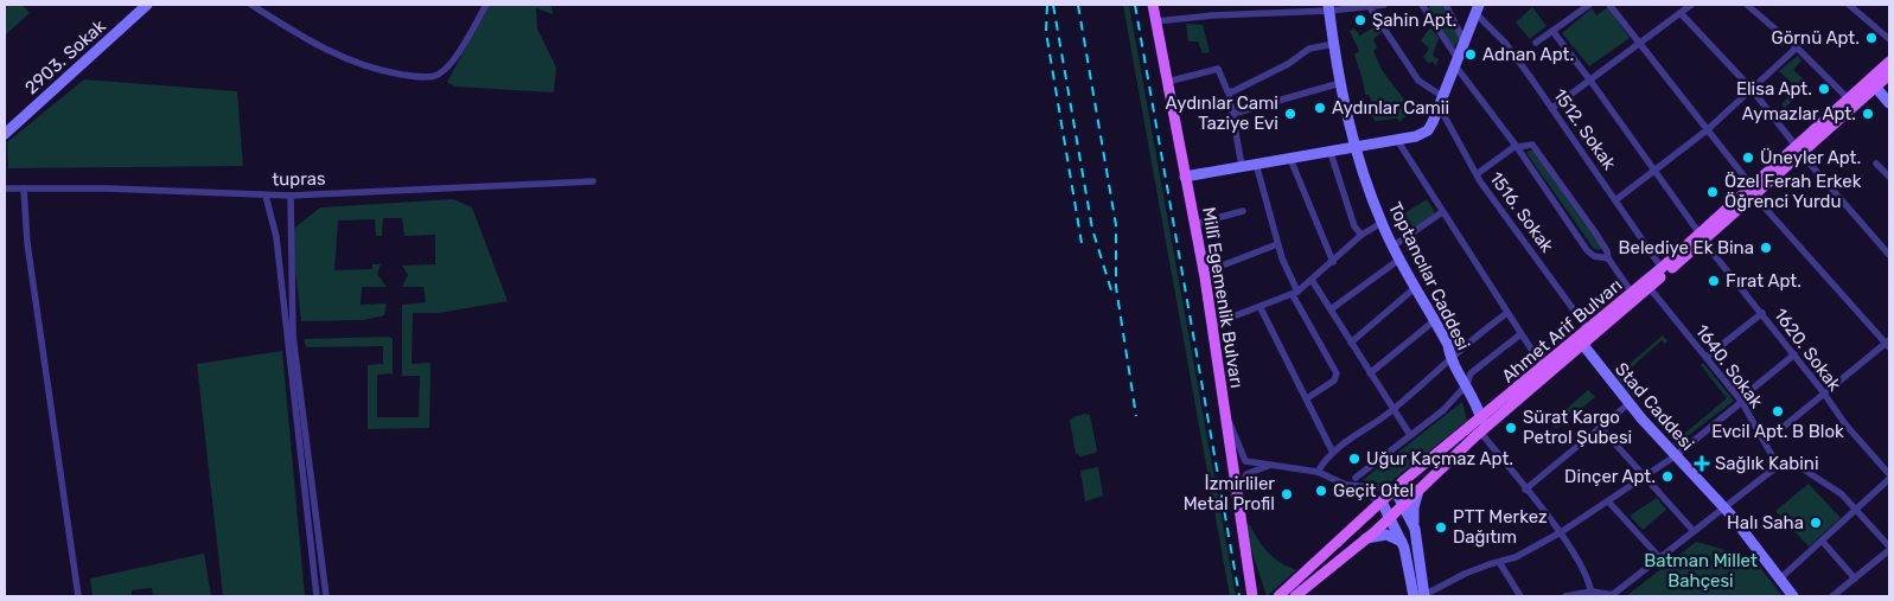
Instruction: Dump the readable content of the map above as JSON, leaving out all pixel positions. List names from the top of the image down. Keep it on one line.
{"streets":{"main road":["Millî Egemenlik Bulvarı","Ahmet Arif Bulvarı"],"street":["2903. Sokak","1512. Sokak","tupras","1516. Sokak","Toptancılar Caddesi","1620. Sokak","1640. Sokak","Stad Caddesi"]},"crossings":[["1512. Sokak","Ahmet Arif Bulvarı"],["1516. Sokak","Ahmet Arif Bulvarı"],["Toptancılar Caddesi","Ahmet Arif Bulvarı"],["Ahmet Arif Bulvarı","1620. Sokak"],["Ahmet Arif Bulvarı","1640. Sokak"],["Ahmet Arif Bulvarı","Stad Caddesi"]],"parks":["Batman Millet Bahçesi"],"places":{"other":["Şahin Apt.","Görnü Apt.","Adnan Apt.","Elisa Apt.","Aydınlar Camii","Aydınlar Cami Taziye Evi","Aymazlar Apt.","Üneyler Apt.","Özel Ferah Erkek Öğrenci Yurdu","Belediye Ek Bina","Fırat Apt.","Evcil Apt. B Blok","Sürat Kargo Petrol Şubesi","Uğur Kaçmaz Apt.","Dinçer Apt.","Geçit Otel","İzmirliler Metal Profil","Halı Saha","PTT Merkez Dağıtım"],"health":["Sağlık Kabini"]}}
